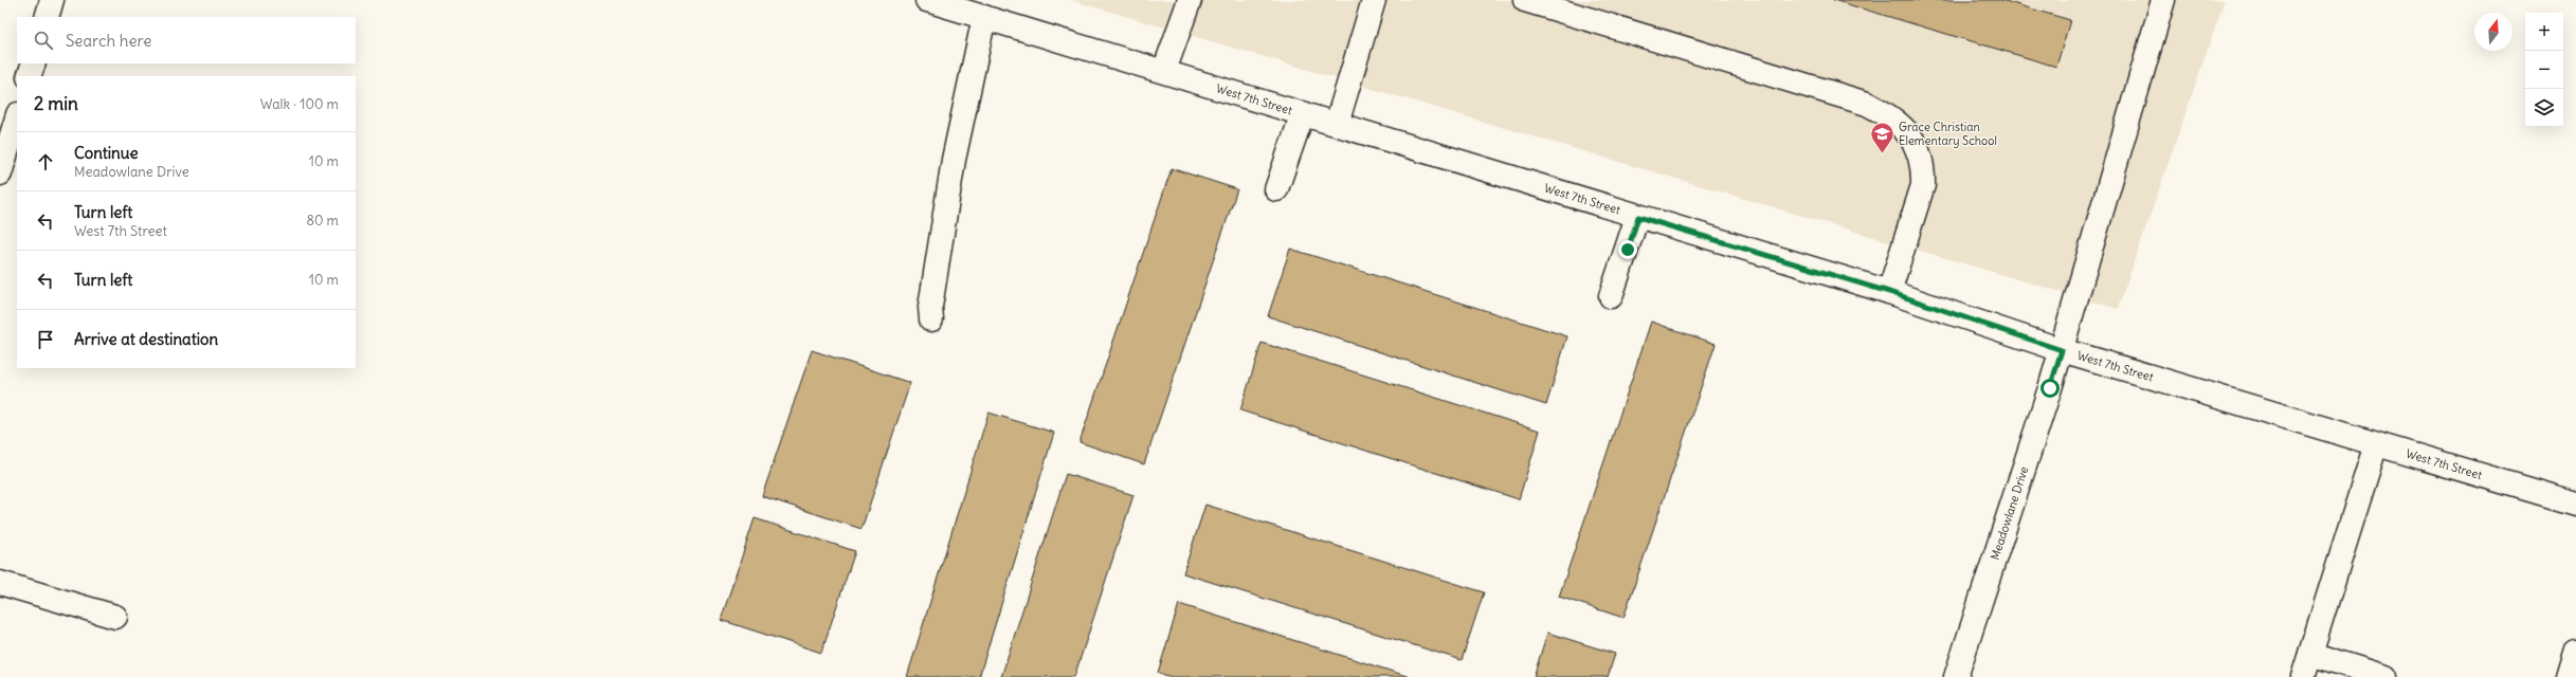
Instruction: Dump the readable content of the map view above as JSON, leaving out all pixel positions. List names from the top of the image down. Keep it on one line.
{"streets":{"main road":["West 7th Street","Meadowlane Drive"]},"crossings":[["West 7th Street","Meadowlane Drive"]],"places":{"school or university":["Grace Christian Elementary School"]},"north":"top","page":{"map_buttons":["+","−"],"search":"Search here","heading":["2 min","Walk · 100 m"],"list":[["Continue","Meadowlane Drive","10 m"],["Turn left","West 7th Street","80 m"],["Turn left","10 m"],"Arrive at destination"]}}
